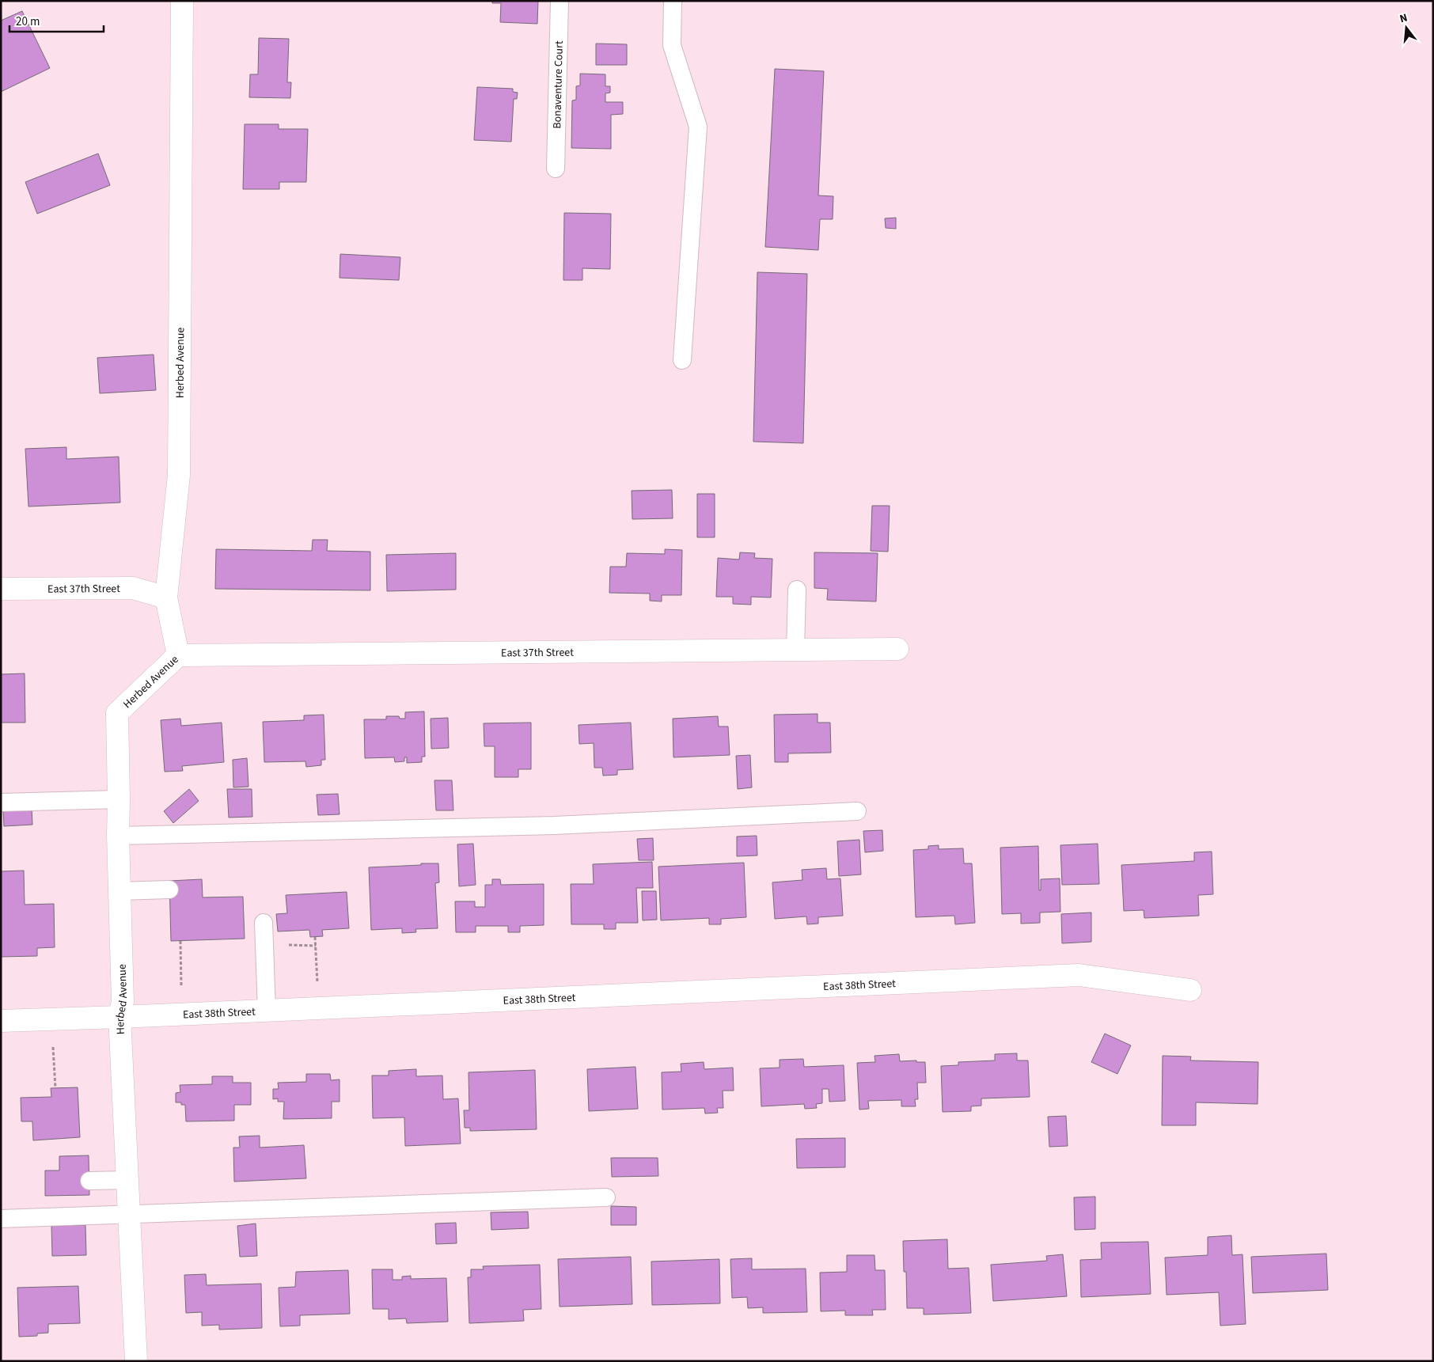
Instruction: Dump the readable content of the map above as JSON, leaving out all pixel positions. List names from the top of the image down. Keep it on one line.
{"streets":{"street":["Herbed Avenue","East 37th Street","East 38th Street"],"lane":["Bonaventure Court"]},"crossings":[["Herbed Avenue","East 37th Street"],["Herbed Avenue","East 38th Street"]],"scale_bar":"20 m","north":"top"}
